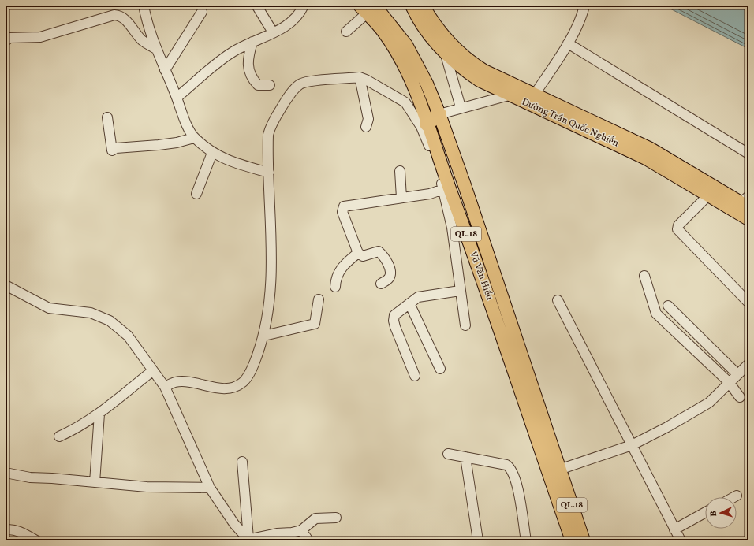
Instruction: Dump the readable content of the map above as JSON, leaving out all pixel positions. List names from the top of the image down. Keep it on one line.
{"streets":{"main road":["Đường Trần Quốc Nghiễn","QL.18","Vũ Văn Hiếu"]},"north":"left"}
